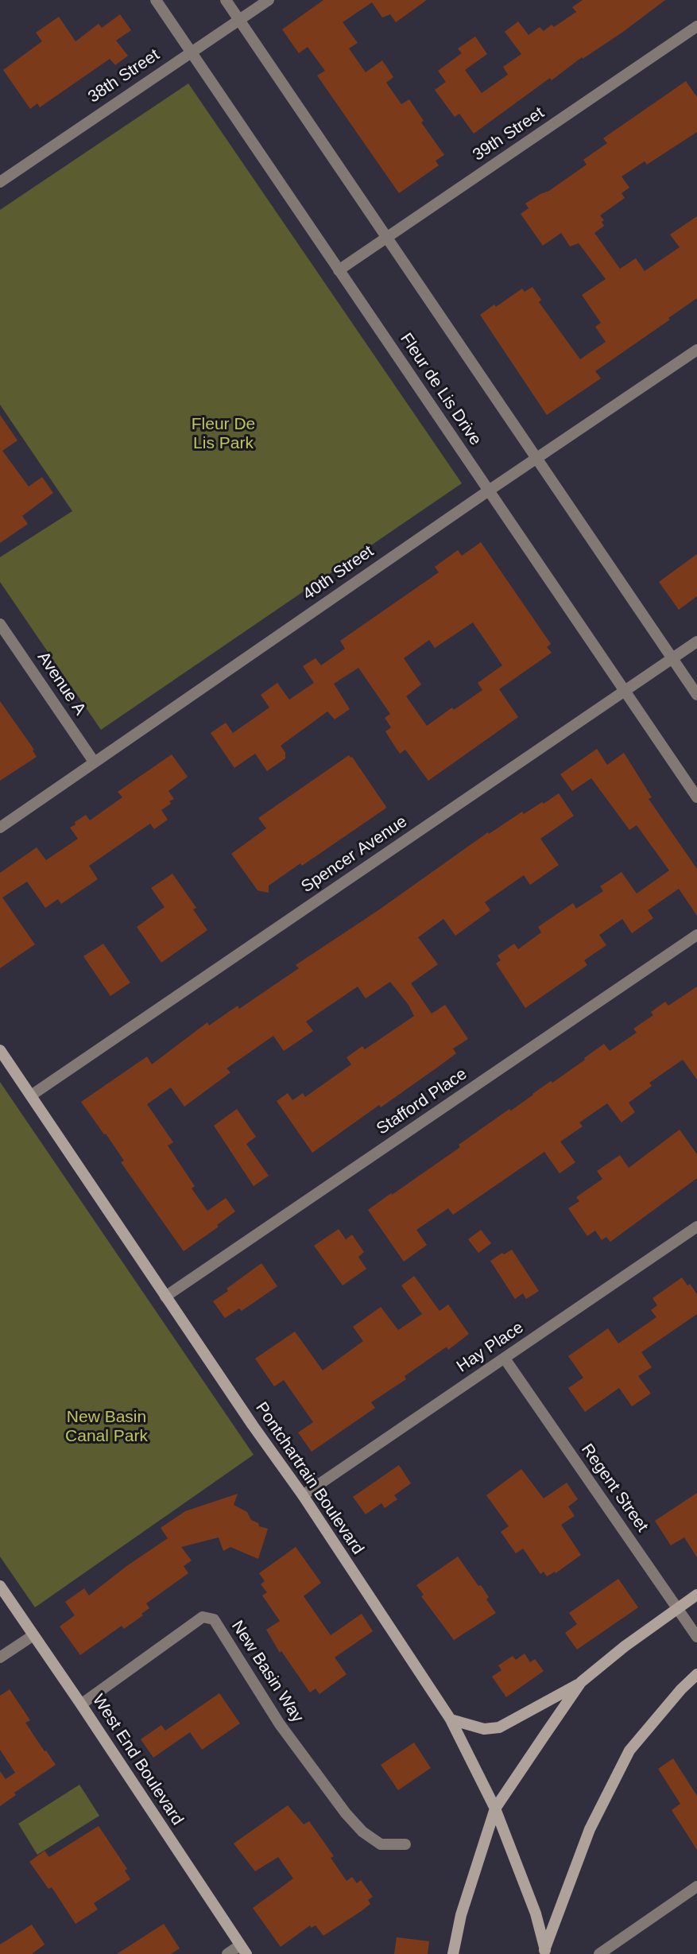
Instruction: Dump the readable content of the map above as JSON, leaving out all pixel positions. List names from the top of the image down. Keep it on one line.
{"streets":{"main road":["Pontchartrain Boulevard","West End Boulevard"],"street":["38th Street","39th Street","Fleur de Lis Drive","40th Street","Avenue A","Spencer Avenue","Stafford Place","Hay Place","Regent Street","New Basin Way"]},"crossings":[["38th Street","Fleur de Lis Drive"],["39th Street","Fleur de Lis Drive"],["Fleur de Lis Drive","40th Street"],["Fleur de Lis Drive","Spencer Avenue"],["40th Street","Avenue A"],["Spencer Avenue","Pontchartrain Boulevard"],["Stafford Place","Pontchartrain Boulevard"],["Hay Place","Pontchartrain Boulevard"],["Hay Place","Regent Street"],["New Basin Way","West End Boulevard"]],"parks":["Fleur De Lis Park","New Basin Canal Park"]}
